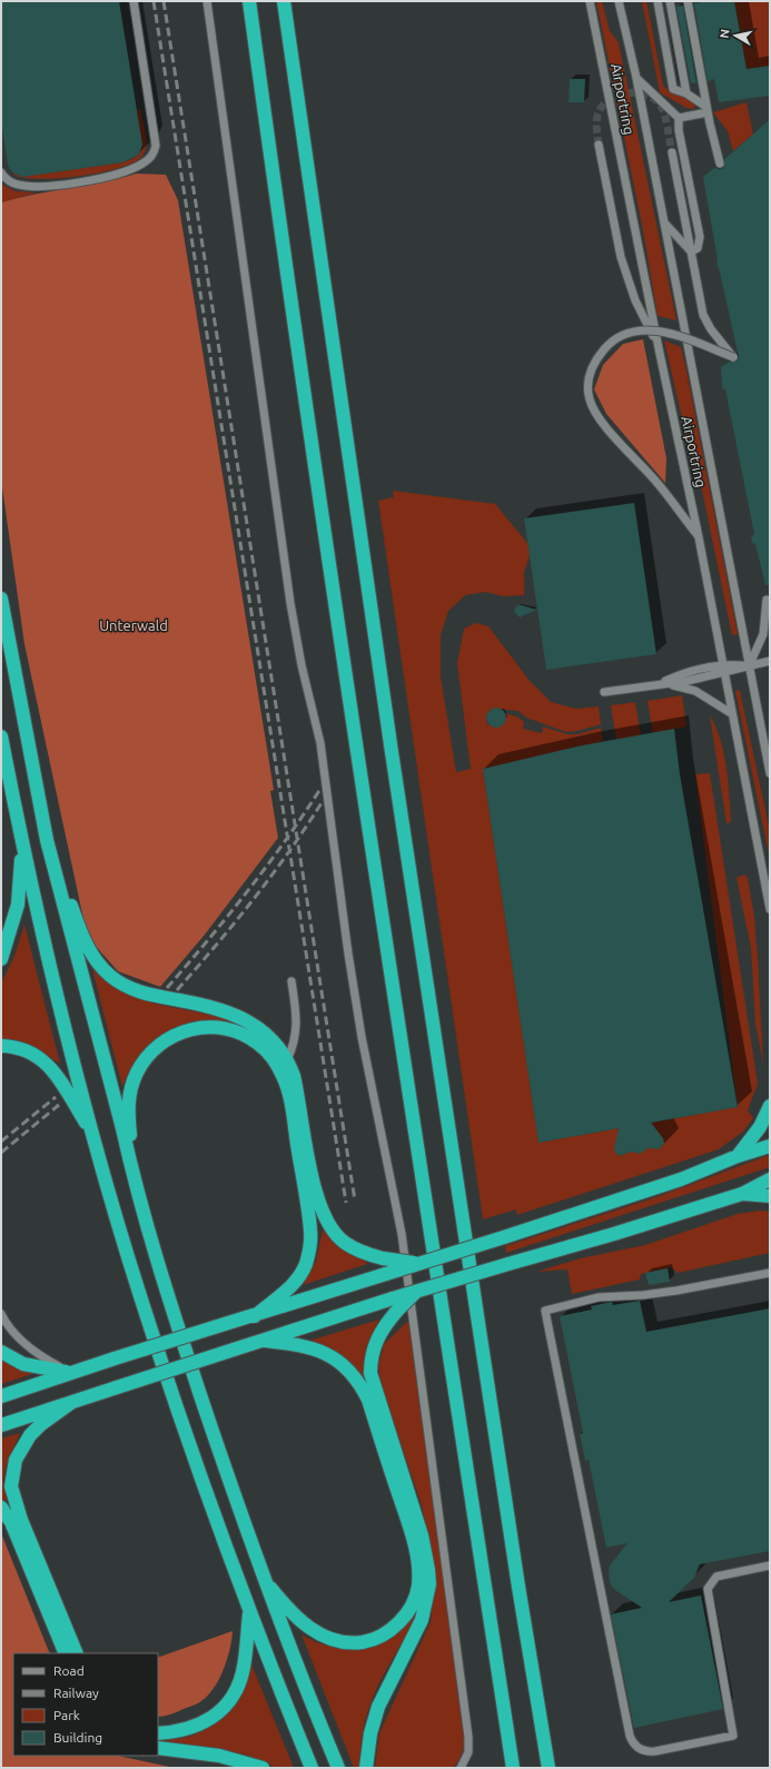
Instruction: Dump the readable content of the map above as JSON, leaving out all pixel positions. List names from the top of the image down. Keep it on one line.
{"streets":{"street":["Airportring"]},"parks":["Unterwald"],"legend":["Road","Railway","Park","Building"],"north":"left"}
